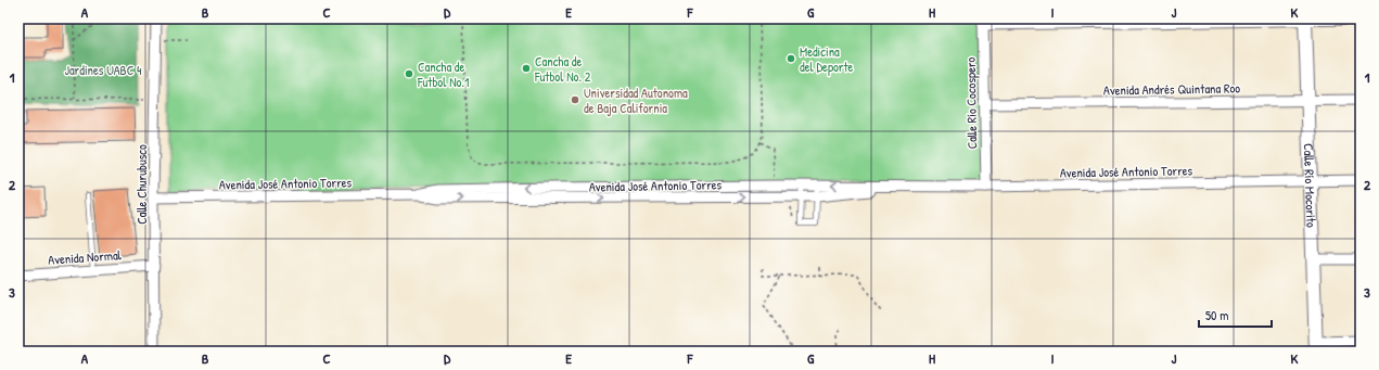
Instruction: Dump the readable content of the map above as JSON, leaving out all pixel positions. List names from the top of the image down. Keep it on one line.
{"streets":{"street":["Avenida Andrés Quintana Roo","Calle Río Cocospero","Avenida José Antonio Torres","Calle Churubusco","Calle Río Mocorito","Avenida Normal"]},"crossings":[["Avenida Andrés Quintana Roo","Calle Río Cocospero"],["Avenida Andrés Quintana Roo","Calle Río Mocorito"],["Calle Río Cocospero","Avenida José Antonio Torres"],["Avenida José Antonio Torres","Calle Churubusco"],["Avenida José Antonio Torres","Calle Río Mocorito"],["Calle Churubusco","Avenida Normal"]],"parks":["Jardines UABC 4"],"places":["Medicina del Deporte","Cancha de Futbol No. 2","Cancha de Futbol No.1","Universidad Autonoma de Baja California"],"scale_bar":"50 m","grid":{"columns":["A","B","C","D","E","F","G","H","I","J","K"],"rows":["1","2","3"]}}
